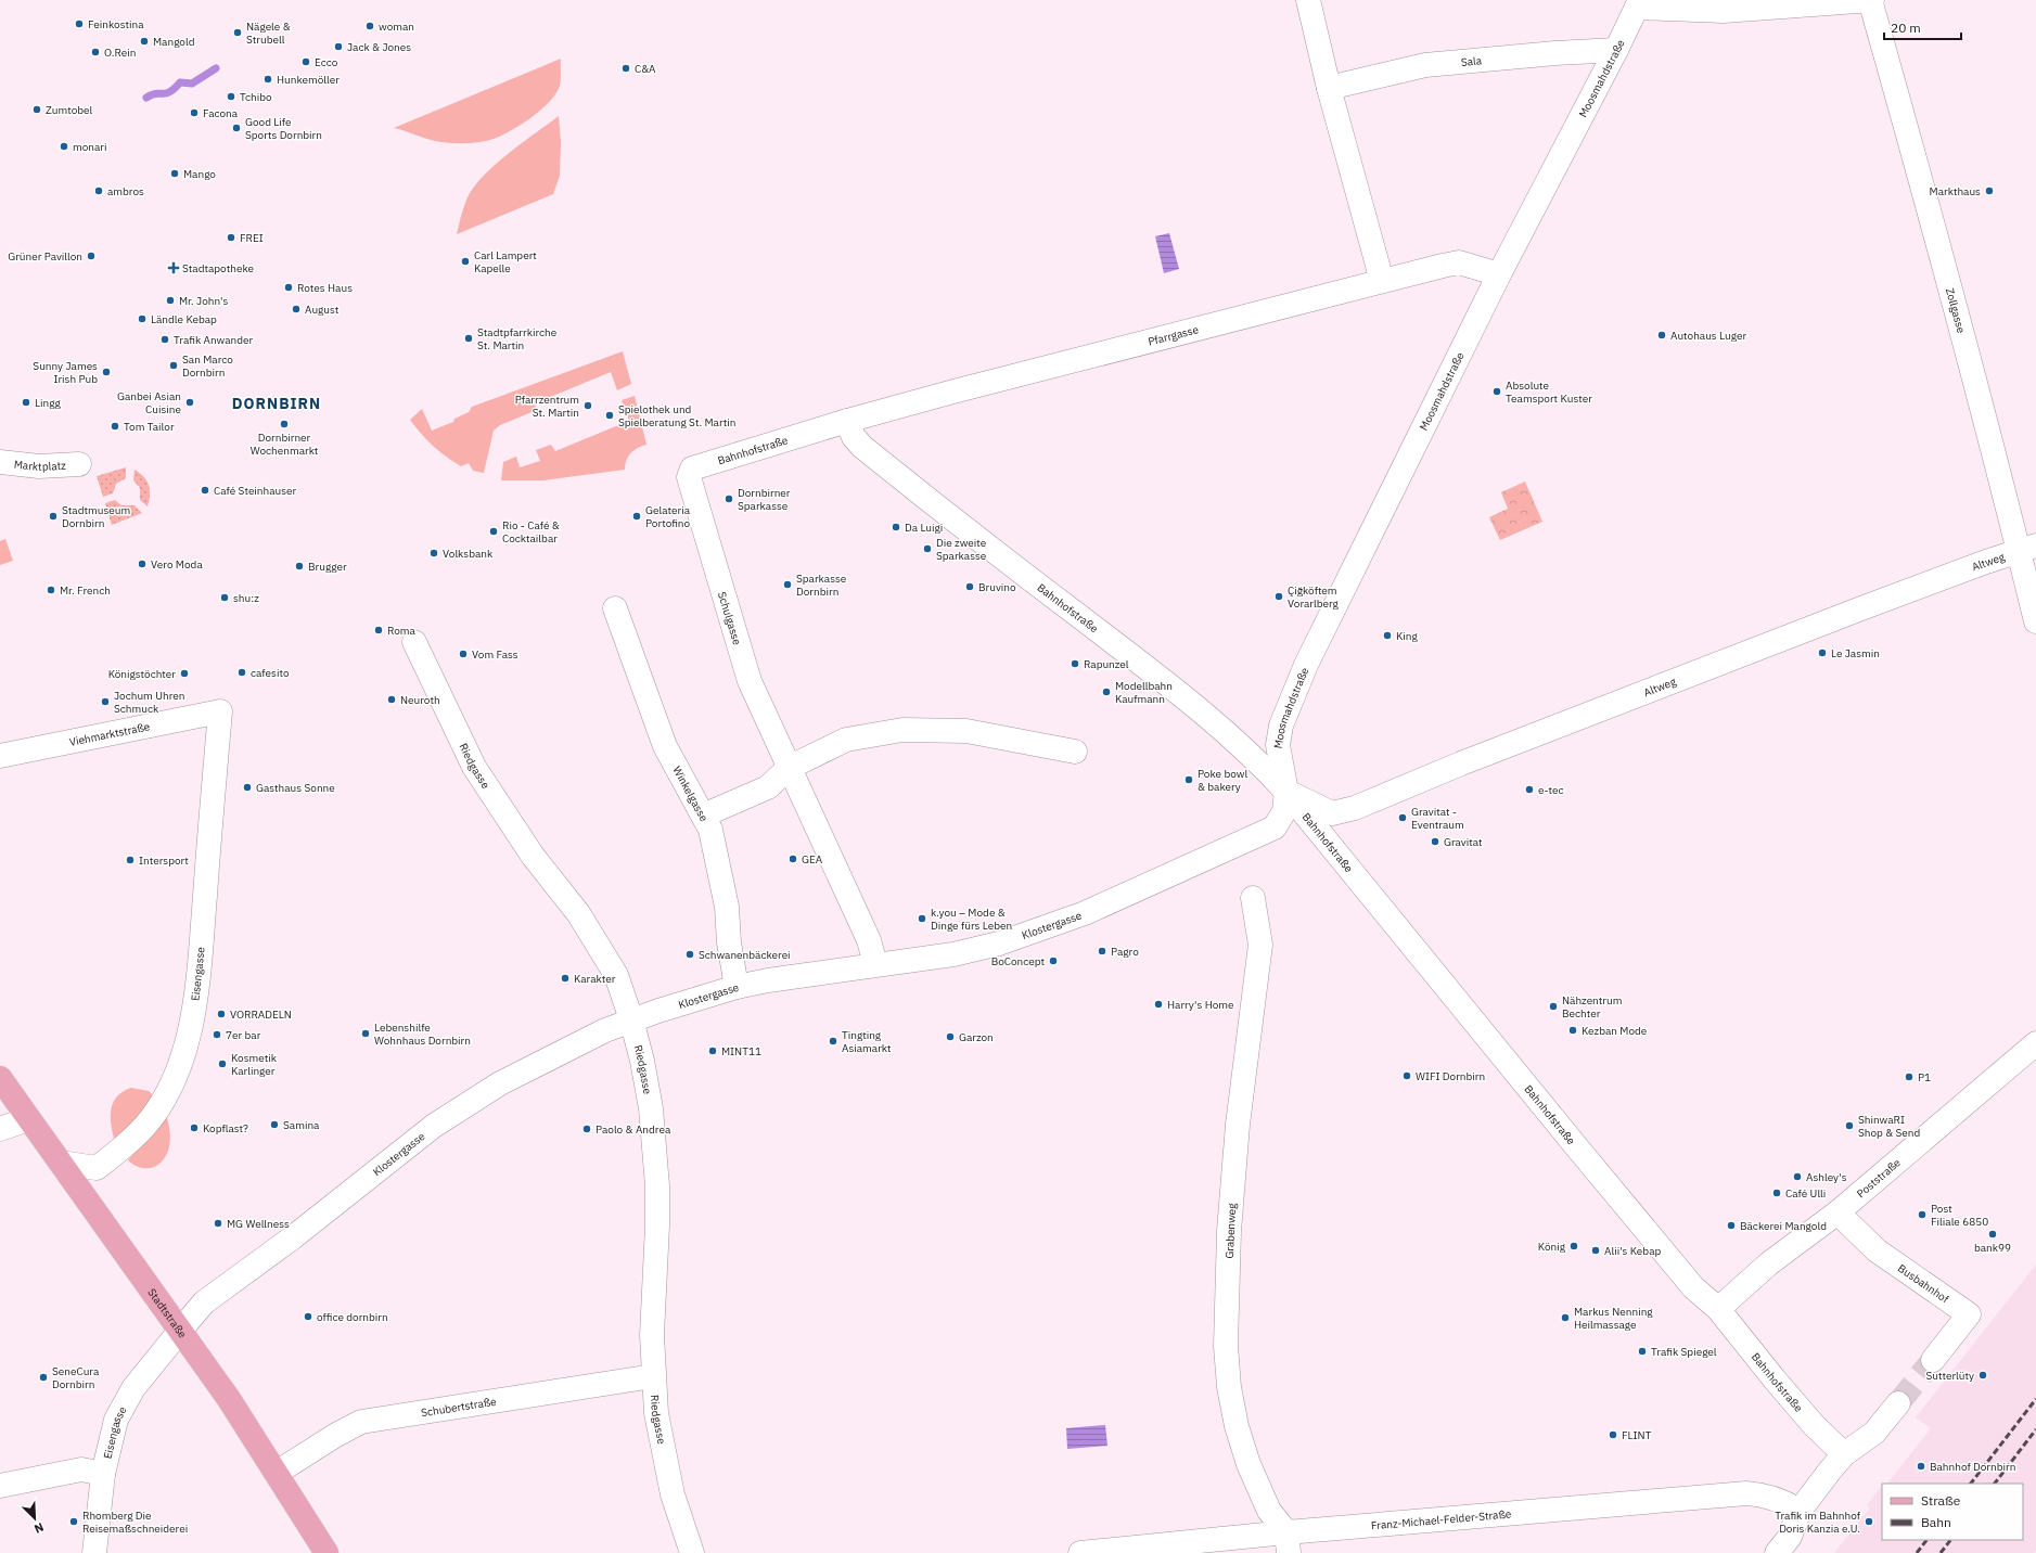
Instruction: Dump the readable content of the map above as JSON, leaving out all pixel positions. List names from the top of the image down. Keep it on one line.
{"streets":{"main road":["Stadtstraße"],"street":["Sala","Moosmahdstraße","Zollgasse","Pfarrgasse","Bahnhofstraße","Marktplatz","Altweg","Schulgasse","Viehmarktstraße","Riedgasse","Winkelgasse","Klostergasse","Eisengasse","Poststraße","Grabenweg","Busbahnhof","Schubertstraße","Franz-Michael-Felder-Straße"]},"crossings":[["Sala","Moosmahdstraße"],["Moosmahdstraße","Pfarrgasse"],["Moosmahdstraße","Bahnhofstraße"],["Moosmahdstraße","Altweg"],["Moosmahdstraße","Klostergasse"],["Zollgasse","Altweg"],["Pfarrgasse","Bahnhofstraße"],["Bahnhofstraße","Altweg"],["Bahnhofstraße","Schulgasse"],["Bahnhofstraße","Klostergasse"],["Bahnhofstraße","Poststraße"],["Altweg","Klostergasse"],["Schulgasse","Klostergasse"],["Viehmarktstraße","Eisengasse"],["Riedgasse","Klostergasse"],["Riedgasse","Schubertstraße"],["Winkelgasse","Klostergasse"],["Klostergasse","Eisengasse"],["Klostergasse","Stadtstraße"],["Eisengasse","Stadtstraße"],["Poststraße","Busbahnhof"],["Grabenweg","Franz-Michael-Felder-Straße"],["Stadtstraße","Schubertstraße"]],"districts":["DORNBIRN"],"places":{"other":["Feinkostina","woman","Nägele & Strubell","Mangold","Jack & Jones","O.Rein","Ecco","C&A","Hunkemöller","Tchibo","Zumtobel","Facona","Good Life Sports Dornbirn","monari","Mango","ambros","Markthaus","FREI","Grüner Pavillon","Carl Lampert Kapelle","Rotes Haus","Mr. John's","August","Ländle Kebap","Autohaus Luger","Stadtpfarrkirche St. Martin","Trafik Anwander","San Marco Dornbirn","Sunny James Irish Pub","Absolute Teamsport Kuster","Lingg","Ganbei Asian Cuisine","Pfarrzentrum St. Martin","Spielothek und Spielberatung St. Martin","Dornbirner Wochenmarkt","Tom Tailor","Café Steinhauser","Dornbirner Sparkasse","Stadtmuseum Dornbirn","Gelateria Portofino","Da Luigi","Rio - Café & Cocktailbar","Die zweite Sparkasse","Volksbank","Vero Moda","Brugger","Sparkasse Dornbirn","Bruvino","Mr. French","Çiğköftem Vorarlberg","shu:z","Roma","King","Le Jasmin","Vom Fass","Rapunzel","cafesito","Königstöchter","Modellbahn Kaufmann","Neuroth","Jochum Uhren Schmuck","Poke bowl & bakery","Gasthaus Sonne","e-tec","Gravitat - Eventraum","Gravitat","GEA","Intersport","k.you – Mode & Dinge fürs Leben","Pagro","Schwanenbäckerei","BoConcept","Karakter","Harry's Home","Nähzentrum Bechter","VORRADELN","Kezban Mode","Lebenshilfe Wohnhaus Dornbirn","7er bar","Garzon","Tingting Asiamarkt","MINT11","Kosmetik Karlinger","WIFI Dornbirn","P1","Samina","ShinwaRI Shop & Send","Kopflast?","Paolo & Andrea","Ashley's","Café Ulli","Post Filiale 6850","MG Wellness","Bäckerei Mangold","bank99","König","Alii's Kebap","office dornbirn","Markus Nenning Heilmassage","Trafik Spiegel","Sutterlüty","SeneCura Dornbirn","FLINT","Bahnhof Dornbirn","Rhomberg Die Reisemaßschneiderei","Trafik im Bahnhof Doris Kanzia e.U."],"health":["Stadtapotheke"]},"legend":["Straße","Bahn"],"scale_bar":"20 m","north":"bottom right"}
